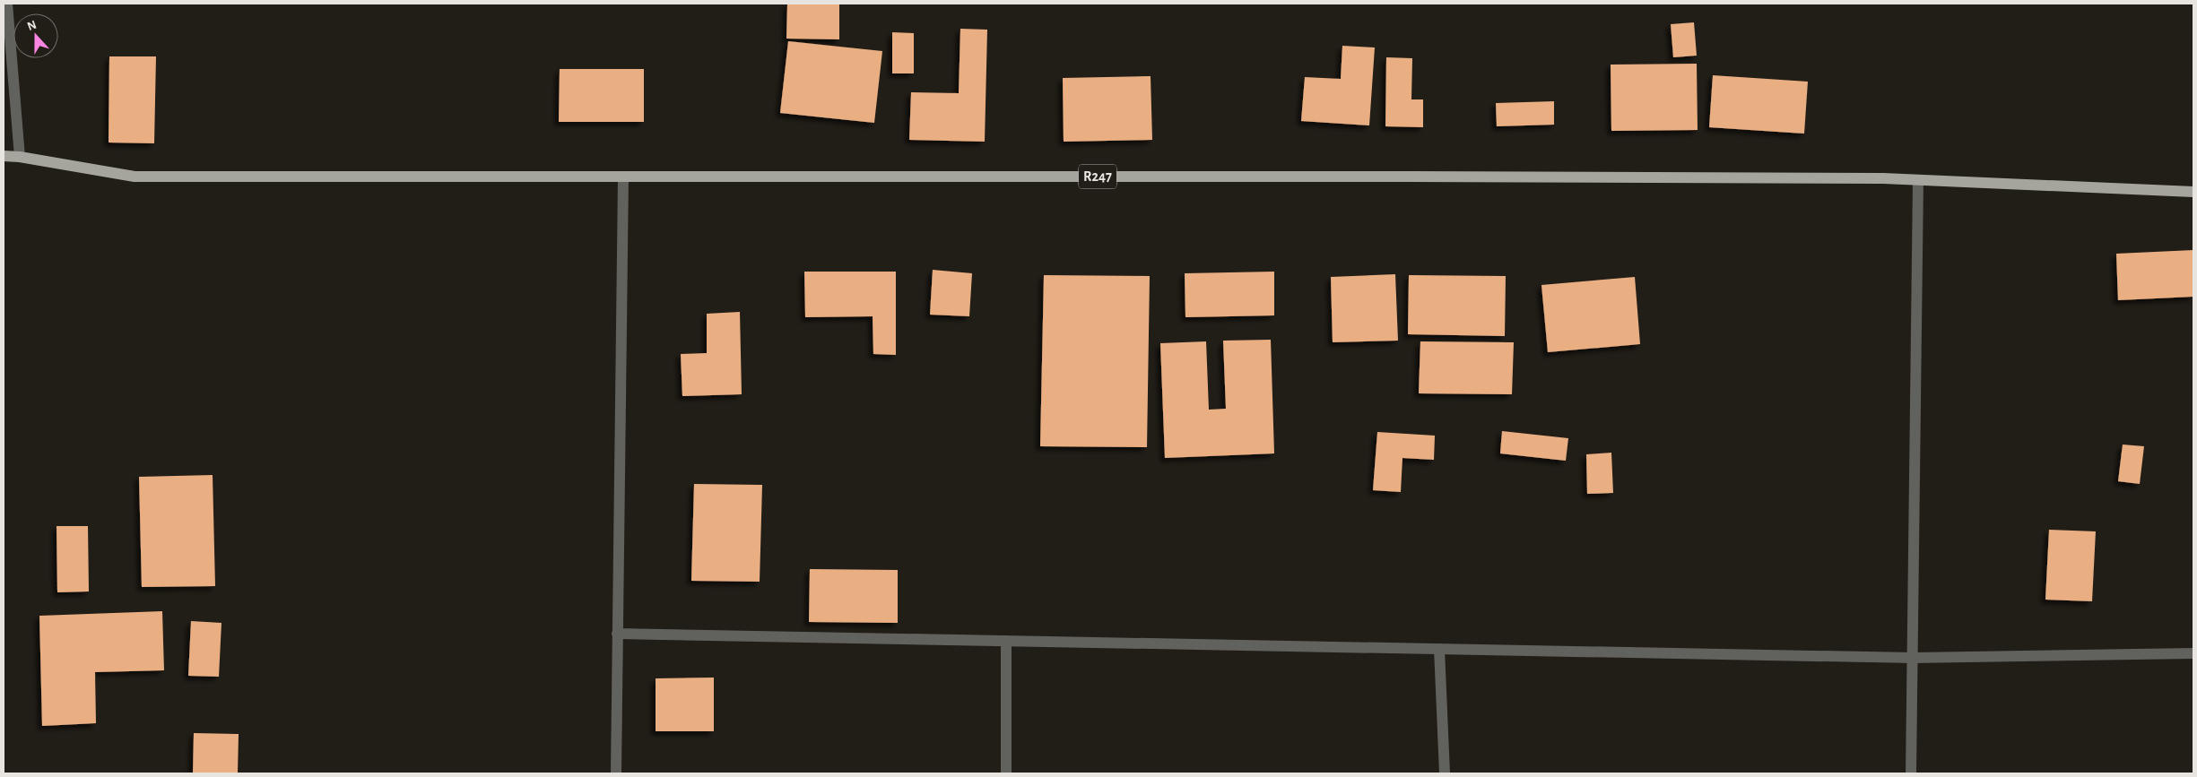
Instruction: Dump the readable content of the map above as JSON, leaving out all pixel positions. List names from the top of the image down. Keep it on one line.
{"streets":{"main road":["R247"]},"north":"top"}
